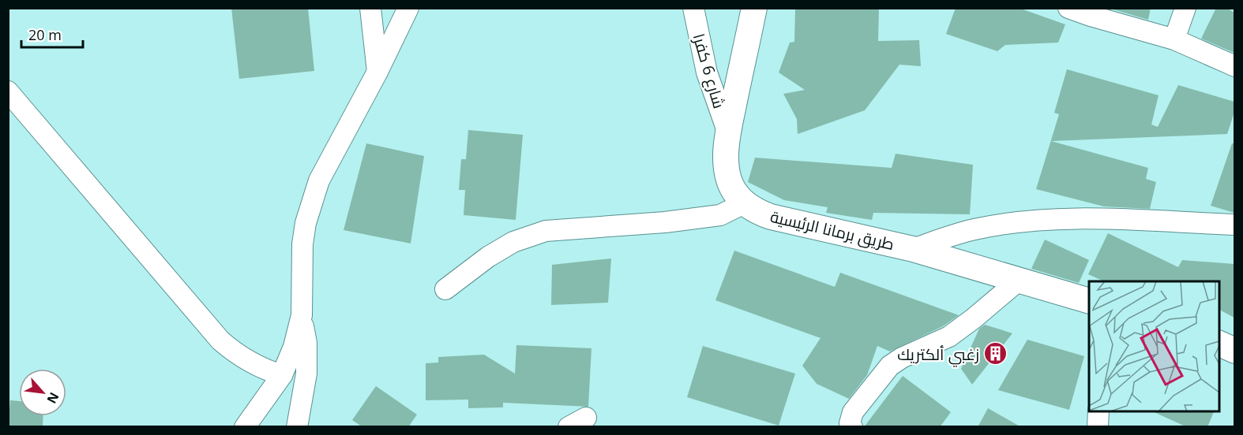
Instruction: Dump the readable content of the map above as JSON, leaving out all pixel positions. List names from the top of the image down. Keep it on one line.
{"streets":{"main road":["طريق برمانا الرئيسية"],"street":["شارع 6 كفرا"]},"crossings":[["شارع 6 كفرا","طريق برمانا الرئيسية"]],"places":{"building":["زغبي ألكتريك"]},"scale_bar":"20 m","north":"bottom right"}
